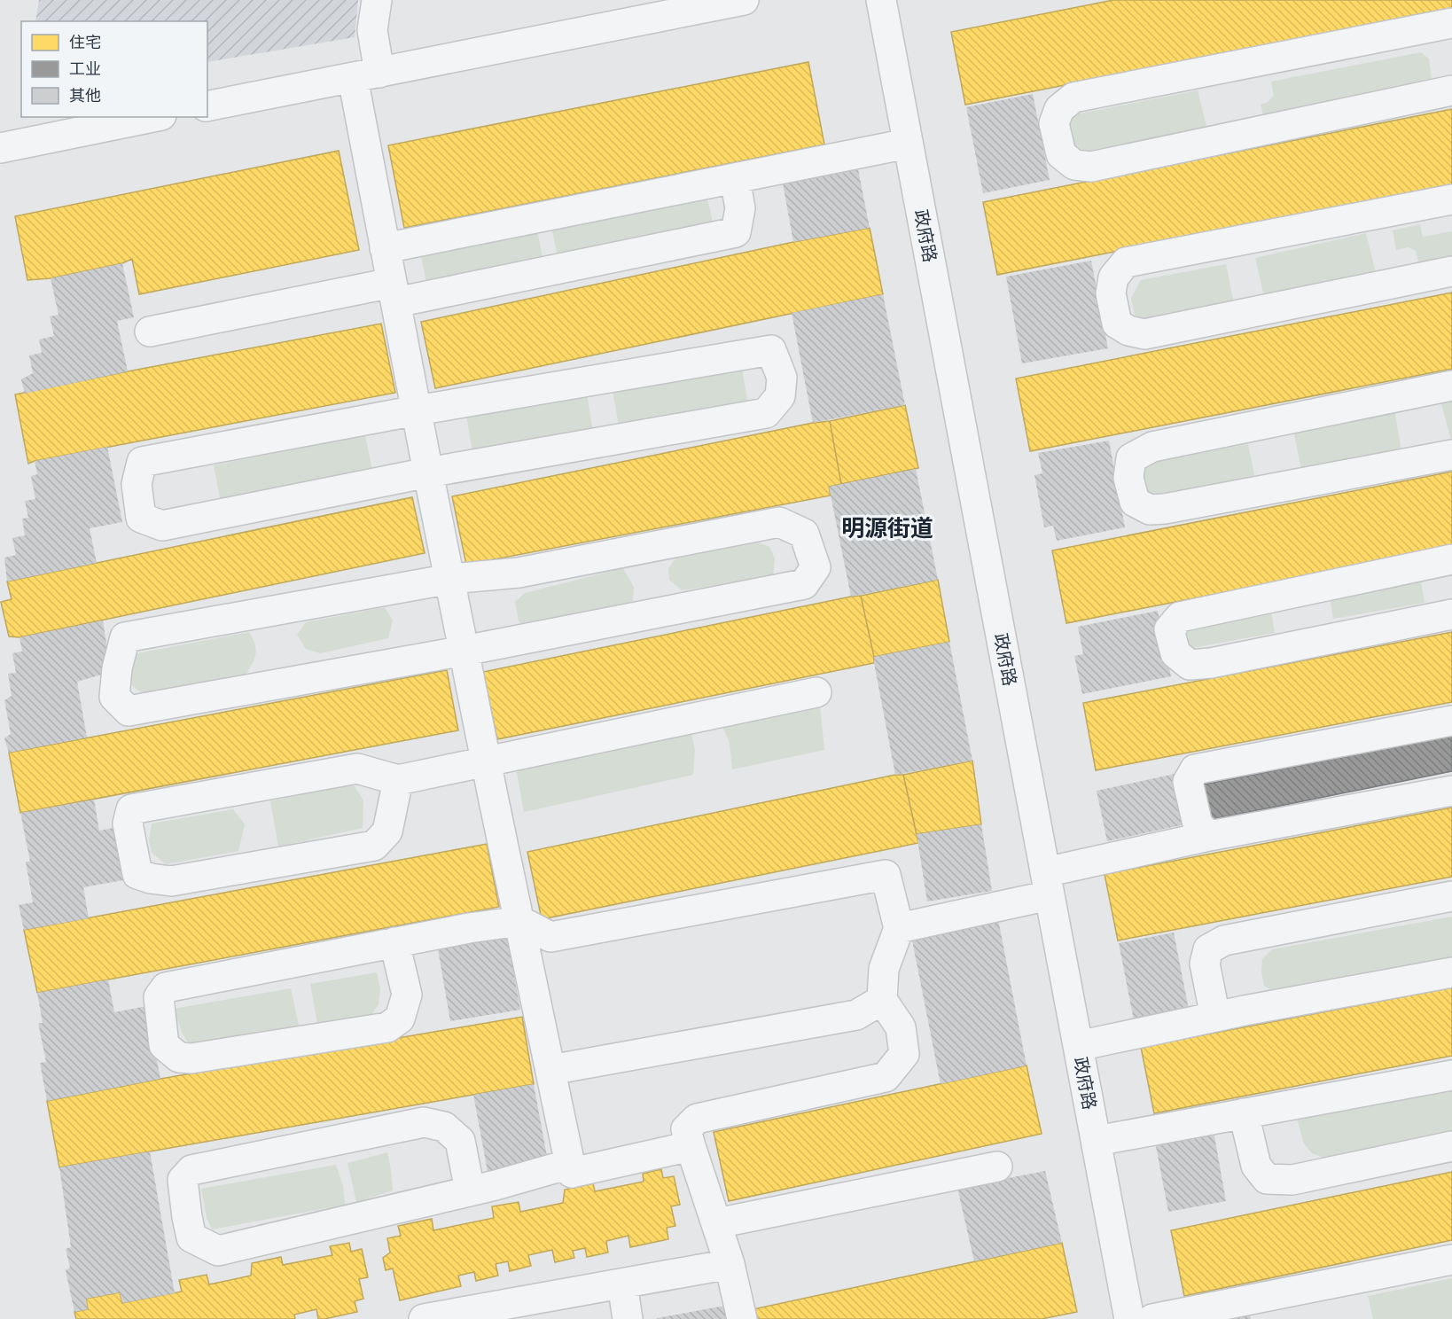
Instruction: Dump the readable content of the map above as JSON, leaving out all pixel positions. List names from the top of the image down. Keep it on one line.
{"streets":{"street":["政府路"]},"districts":["明源街道"],"legend":["住宅","工业","其他"]}
